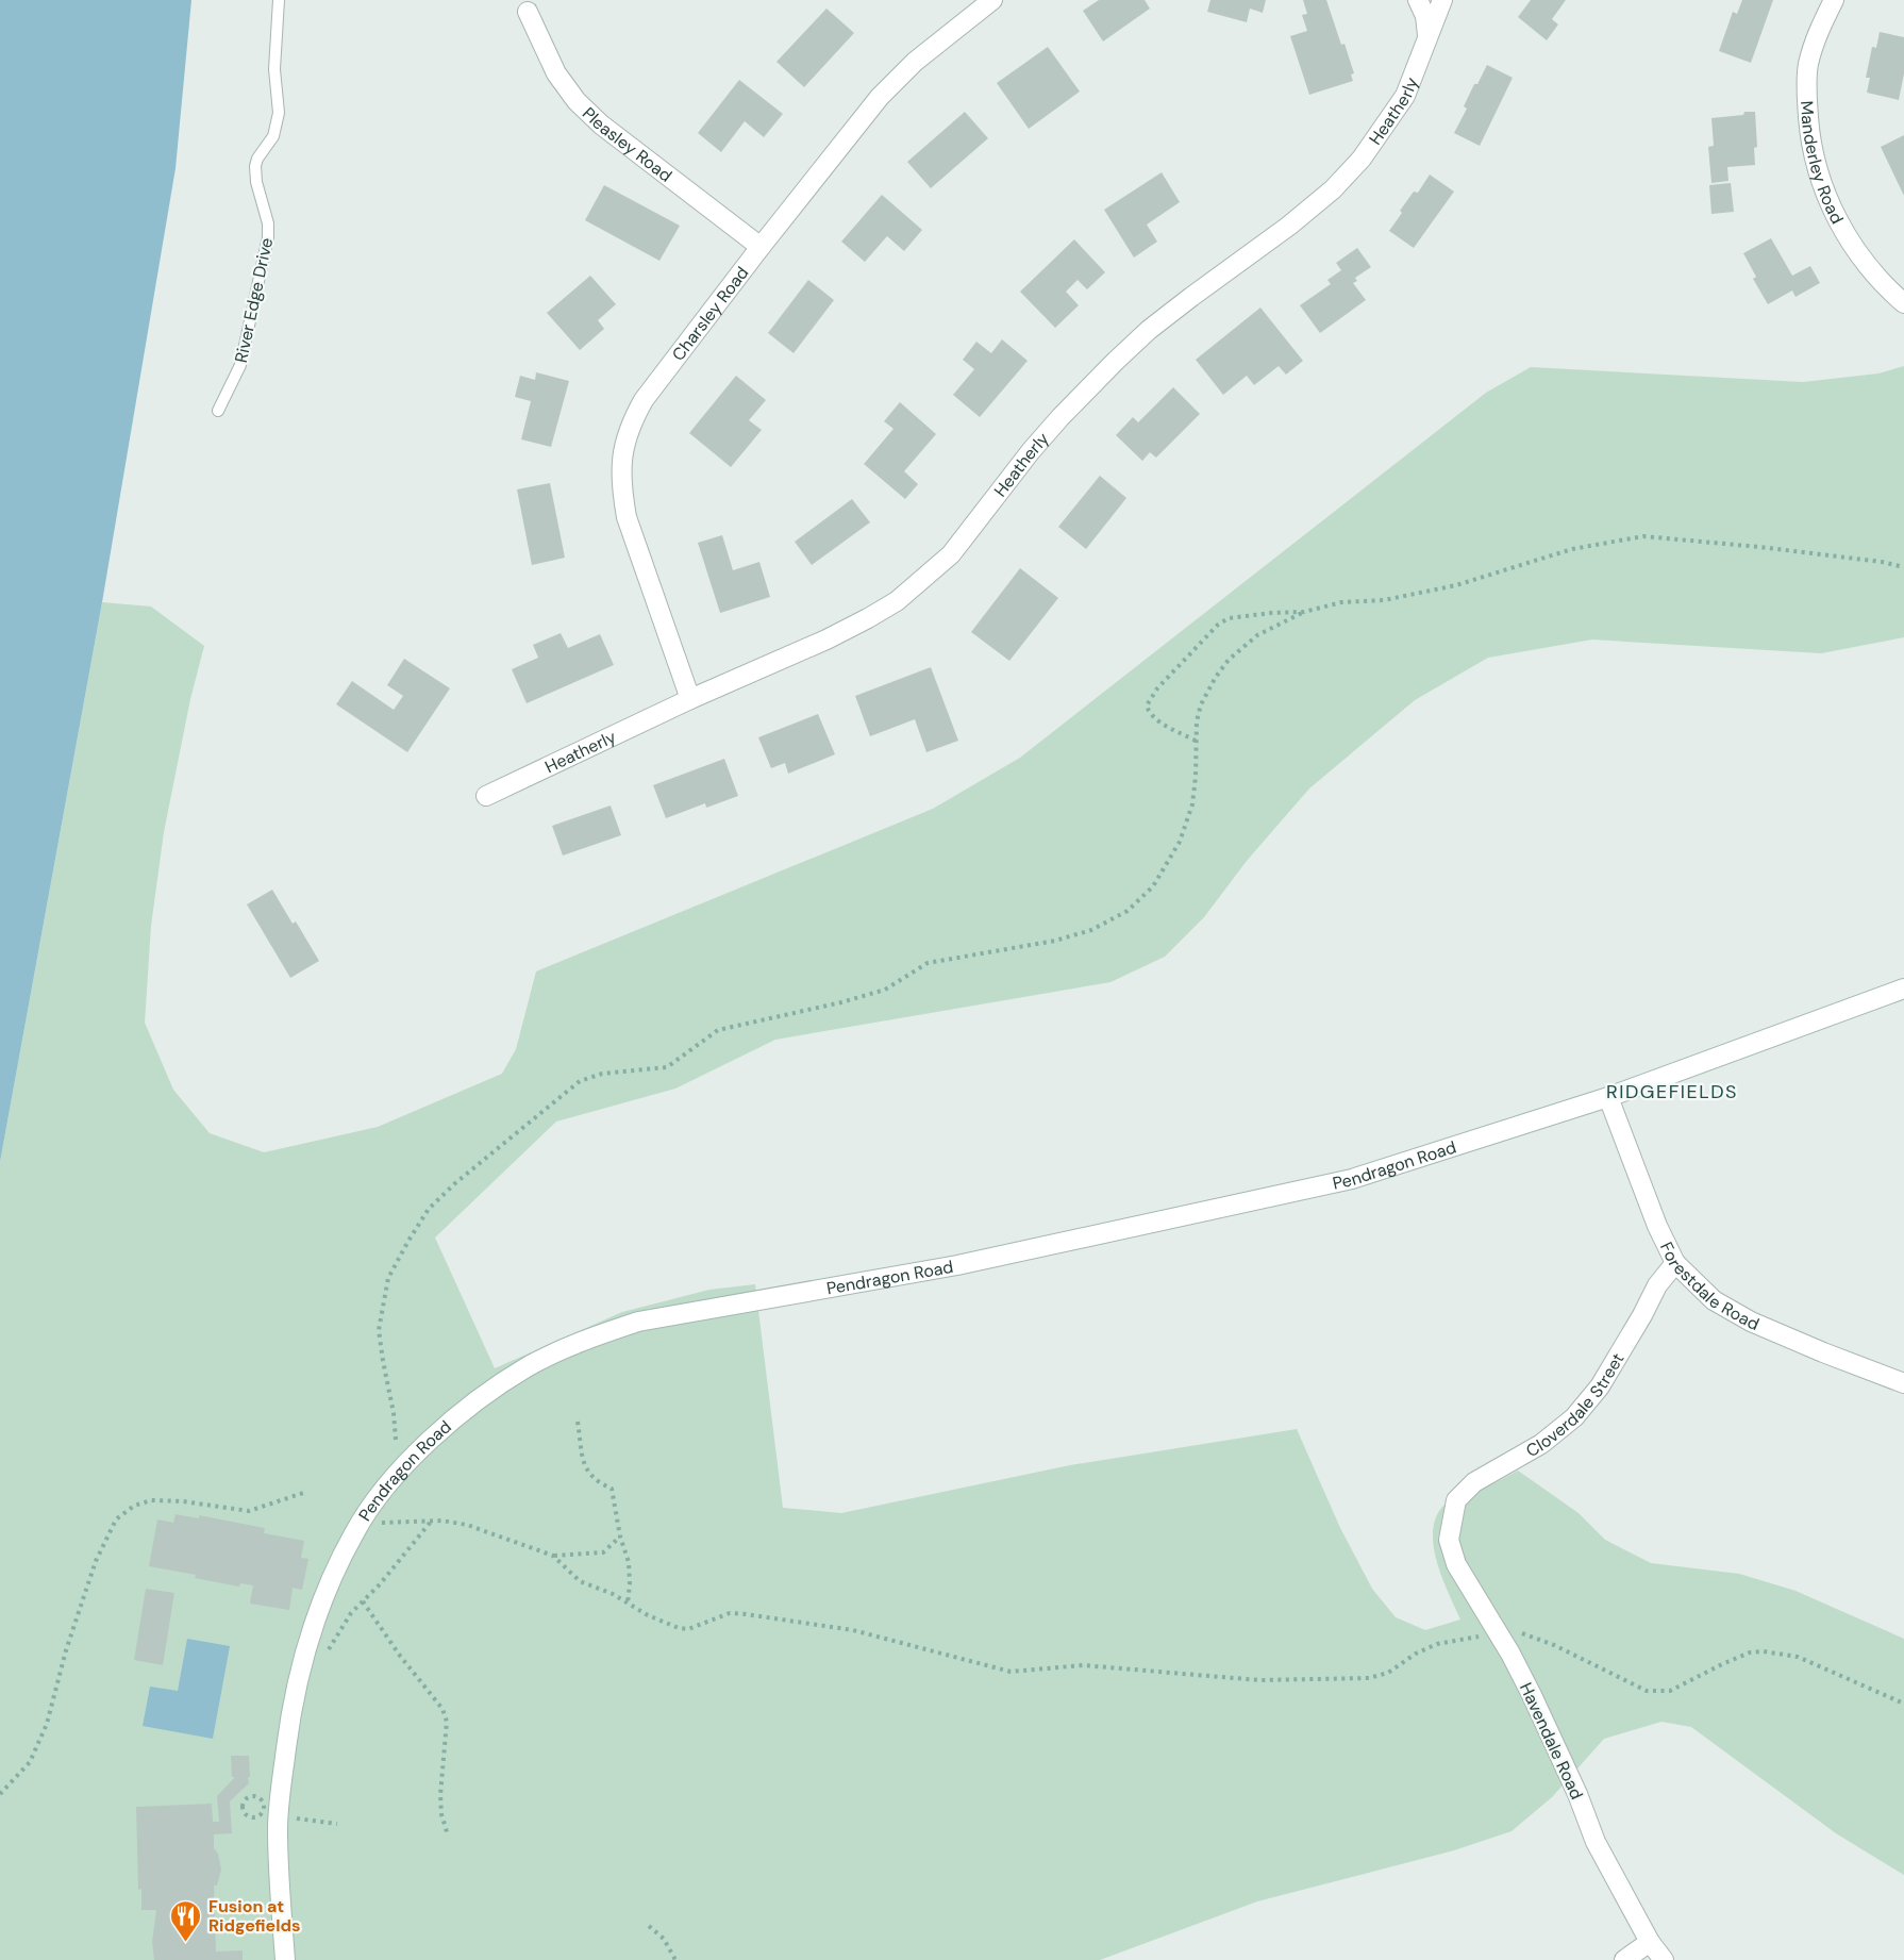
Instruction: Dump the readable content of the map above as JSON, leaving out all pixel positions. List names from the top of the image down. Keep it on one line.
{"streets":{"street":["Heatherly","Pleasley Road","Manderley Road","Charsley Road","Pendragon Road","Forestdale Road","Cloverdale Street","Havendale Road"],"lane":["River Edge Drive"]},"crossings":[["Heatherly","Charsley Road"],["Pleasley Road","Charsley Road"],["Pendragon Road","Forestdale Road"],["Forestdale Road","Cloverdale Street"],["Cloverdale Street","Havendale Road"]],"districts":["RIDGEFIELDS"],"places":{"restaurant":["Fusion at Ridgefields"]}}
